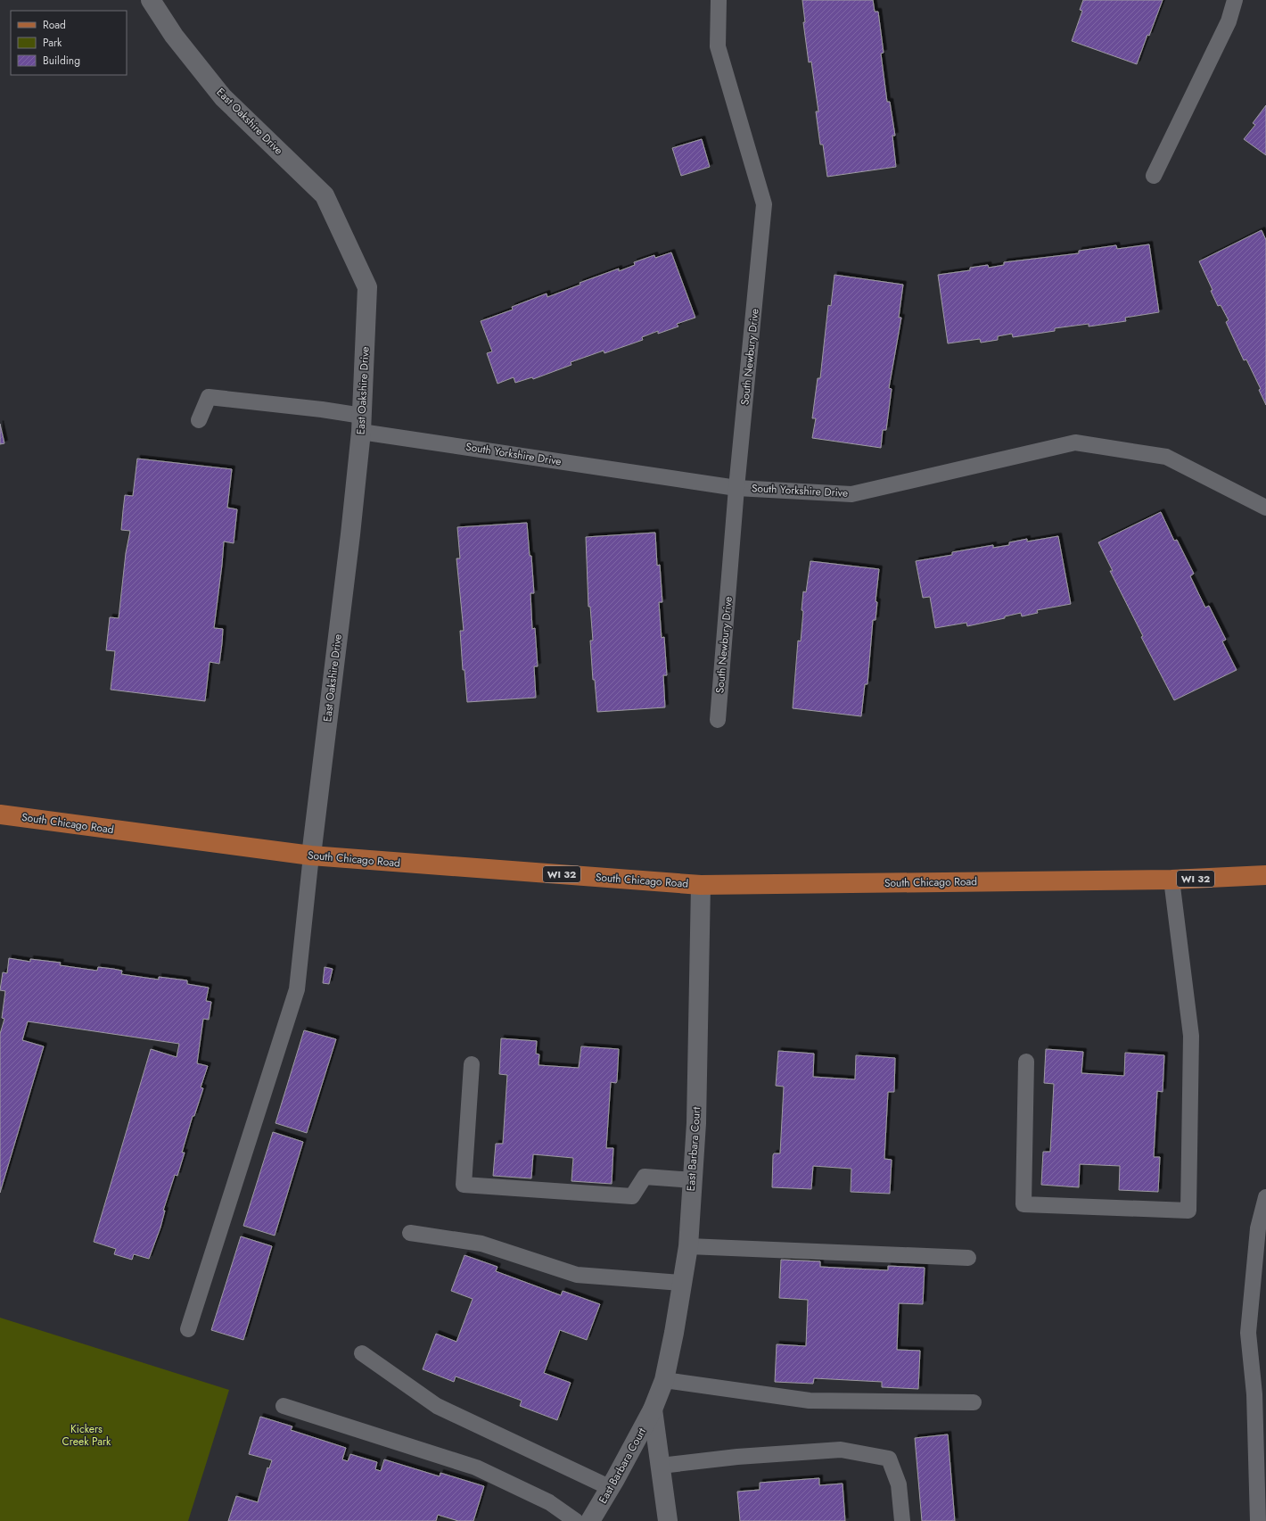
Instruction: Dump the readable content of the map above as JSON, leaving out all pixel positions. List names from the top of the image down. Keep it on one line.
{"streets":{"main road":["South Chicago Road","WI 32"],"street":["East Oakshire Drive","East Barbara Court"],"lane":["South Newbury Drive","South Yorkshire Drive"]},"crossings":[["East Oakshire Drive","South Yorkshire Drive"],["East Oakshire Drive","South Chicago Road"],["South Newbury Drive","South Yorkshire Drive"],["South Chicago Road","East Barbara Court"]],"parks":["Kickers Creek Park"],"legend":["Road","Park","Building"]}
